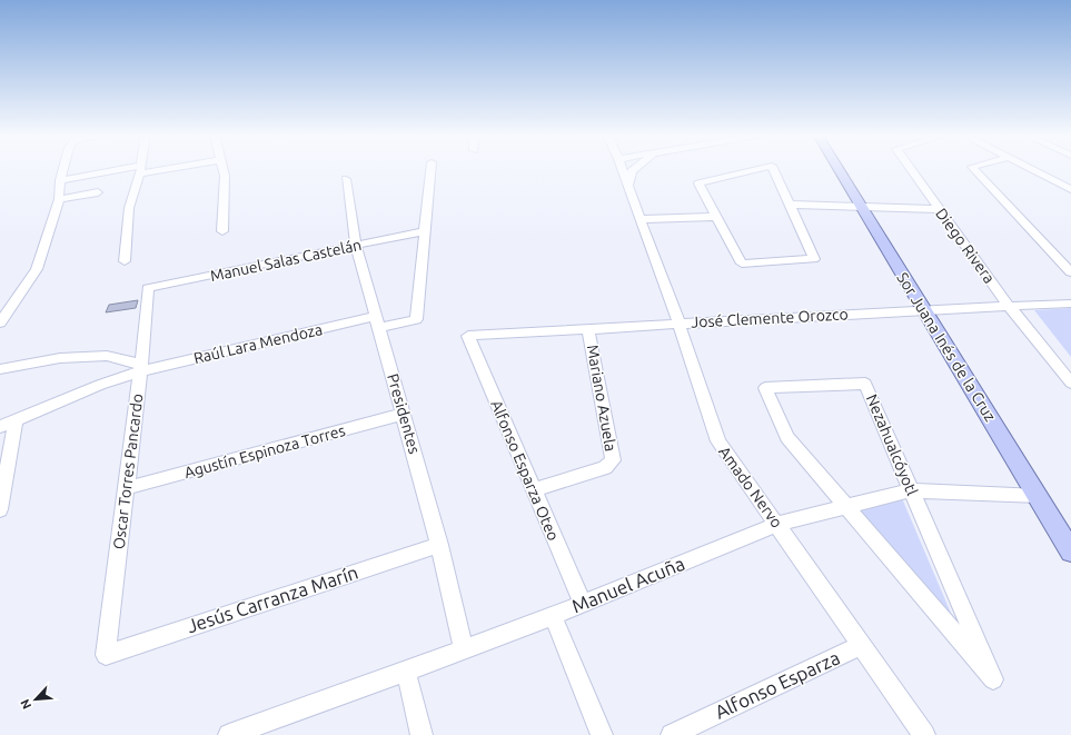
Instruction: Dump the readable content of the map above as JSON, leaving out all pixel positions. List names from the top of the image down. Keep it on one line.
{"streets":{"main road":["Sor Juana Inés de la Cruz"],"street":["Diego Rivera","Manuel Salas Castelán","José Clemente Orozco","Raúl Lara Mendoza","Mariano Azuela","Presidentes","Nezahualcóyotl","Agustín Espinoza Torres","Alfonso Esparza Oteo","Oscar Torres Pancardo","Amado Nervo","Manuel Acuña","Jesús Carranza Marín","Alfonso Esparza"]},"crossings":[["Diego Rivera","José Clemente Orozco"],["Manuel Salas Castelán","Raúl Lara Mendoza"],["Manuel Salas Castelán","Presidentes"],["Manuel Salas Castelán","Oscar Torres Pancardo"],["José Clemente Orozco","Sor Juana Inés de la Cruz"],["José Clemente Orozco","Mariano Azuela"],["José Clemente Orozco","Alfonso Esparza Oteo"],["José Clemente Orozco","Amado Nervo"],["Raúl Lara Mendoza","Presidentes"],["Raúl Lara Mendoza","Oscar Torres Pancardo"],["Sor Juana Inés de la Cruz","Manuel Acuña"],["Mariano Azuela","Alfonso Esparza Oteo"],["Presidentes","Agustín Espinoza Torres"],["Presidentes","Manuel Acuña"],["Presidentes","Jesús Carranza Marín"],["Nezahualcóyotl","Manuel Acuña"],["Agustín Espinoza Torres","Oscar Torres Pancardo"],["Alfonso Esparza Oteo","Manuel Acuña"],["Oscar Torres Pancardo","Jesús Carranza Marín"],["Amado Nervo","Manuel Acuña"],["Amado Nervo","Alfonso Esparza"]],"north":"bottom left"}
